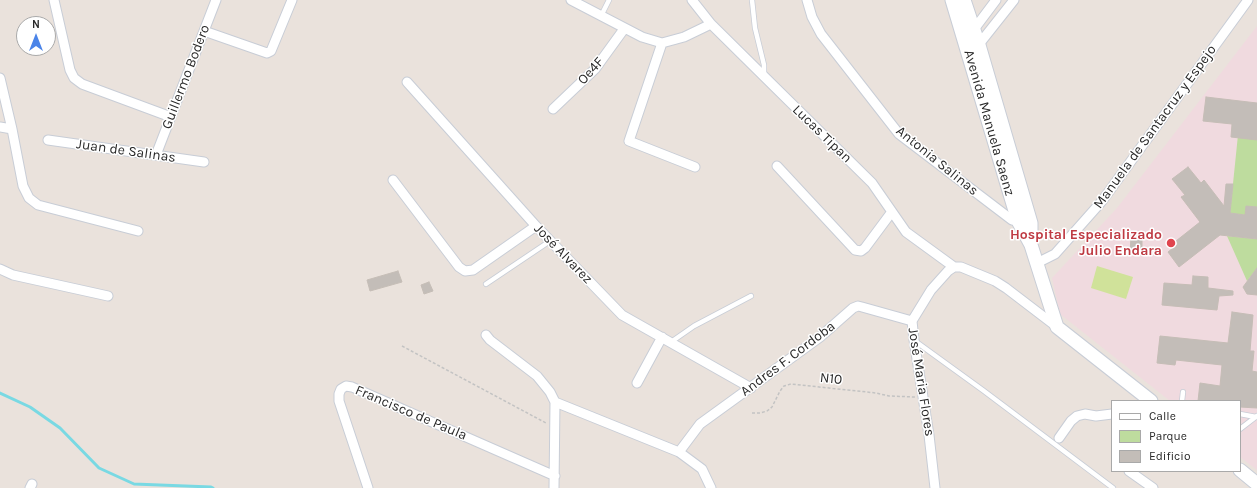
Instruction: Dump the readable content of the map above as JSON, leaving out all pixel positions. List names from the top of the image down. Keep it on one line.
{"streets":{"street":["Oe4F","Guillermo Bodero","Avenida Manuela Saenz","Manuela de Santacruz y Espejo","Lucas Tipan","Juan de Salinas","Antonia Salinas","José Alvarez","Andres F. Cordoba","José Maria Flores","Francisco de Paula"],"path":["N10"]},"crossings":[["Guillermo Bodero","Juan de Salinas"],["Avenida Manuela Saenz","Manuela de Santacruz y Espejo"],["Avenida Manuela Saenz","Lucas Tipan"],["Avenida Manuela Saenz","Antonia Salinas"],["Lucas Tipan","José Maria Flores"],["José Alvarez","Andres F. Cordoba"],["Andres F. Cordoba","José Maria Flores"],["N10","José Maria Flores"]],"places":["Hospital Especializado Julio Endara"],"legend":["Calle","Parque","Edificio"],"north":"top"}
